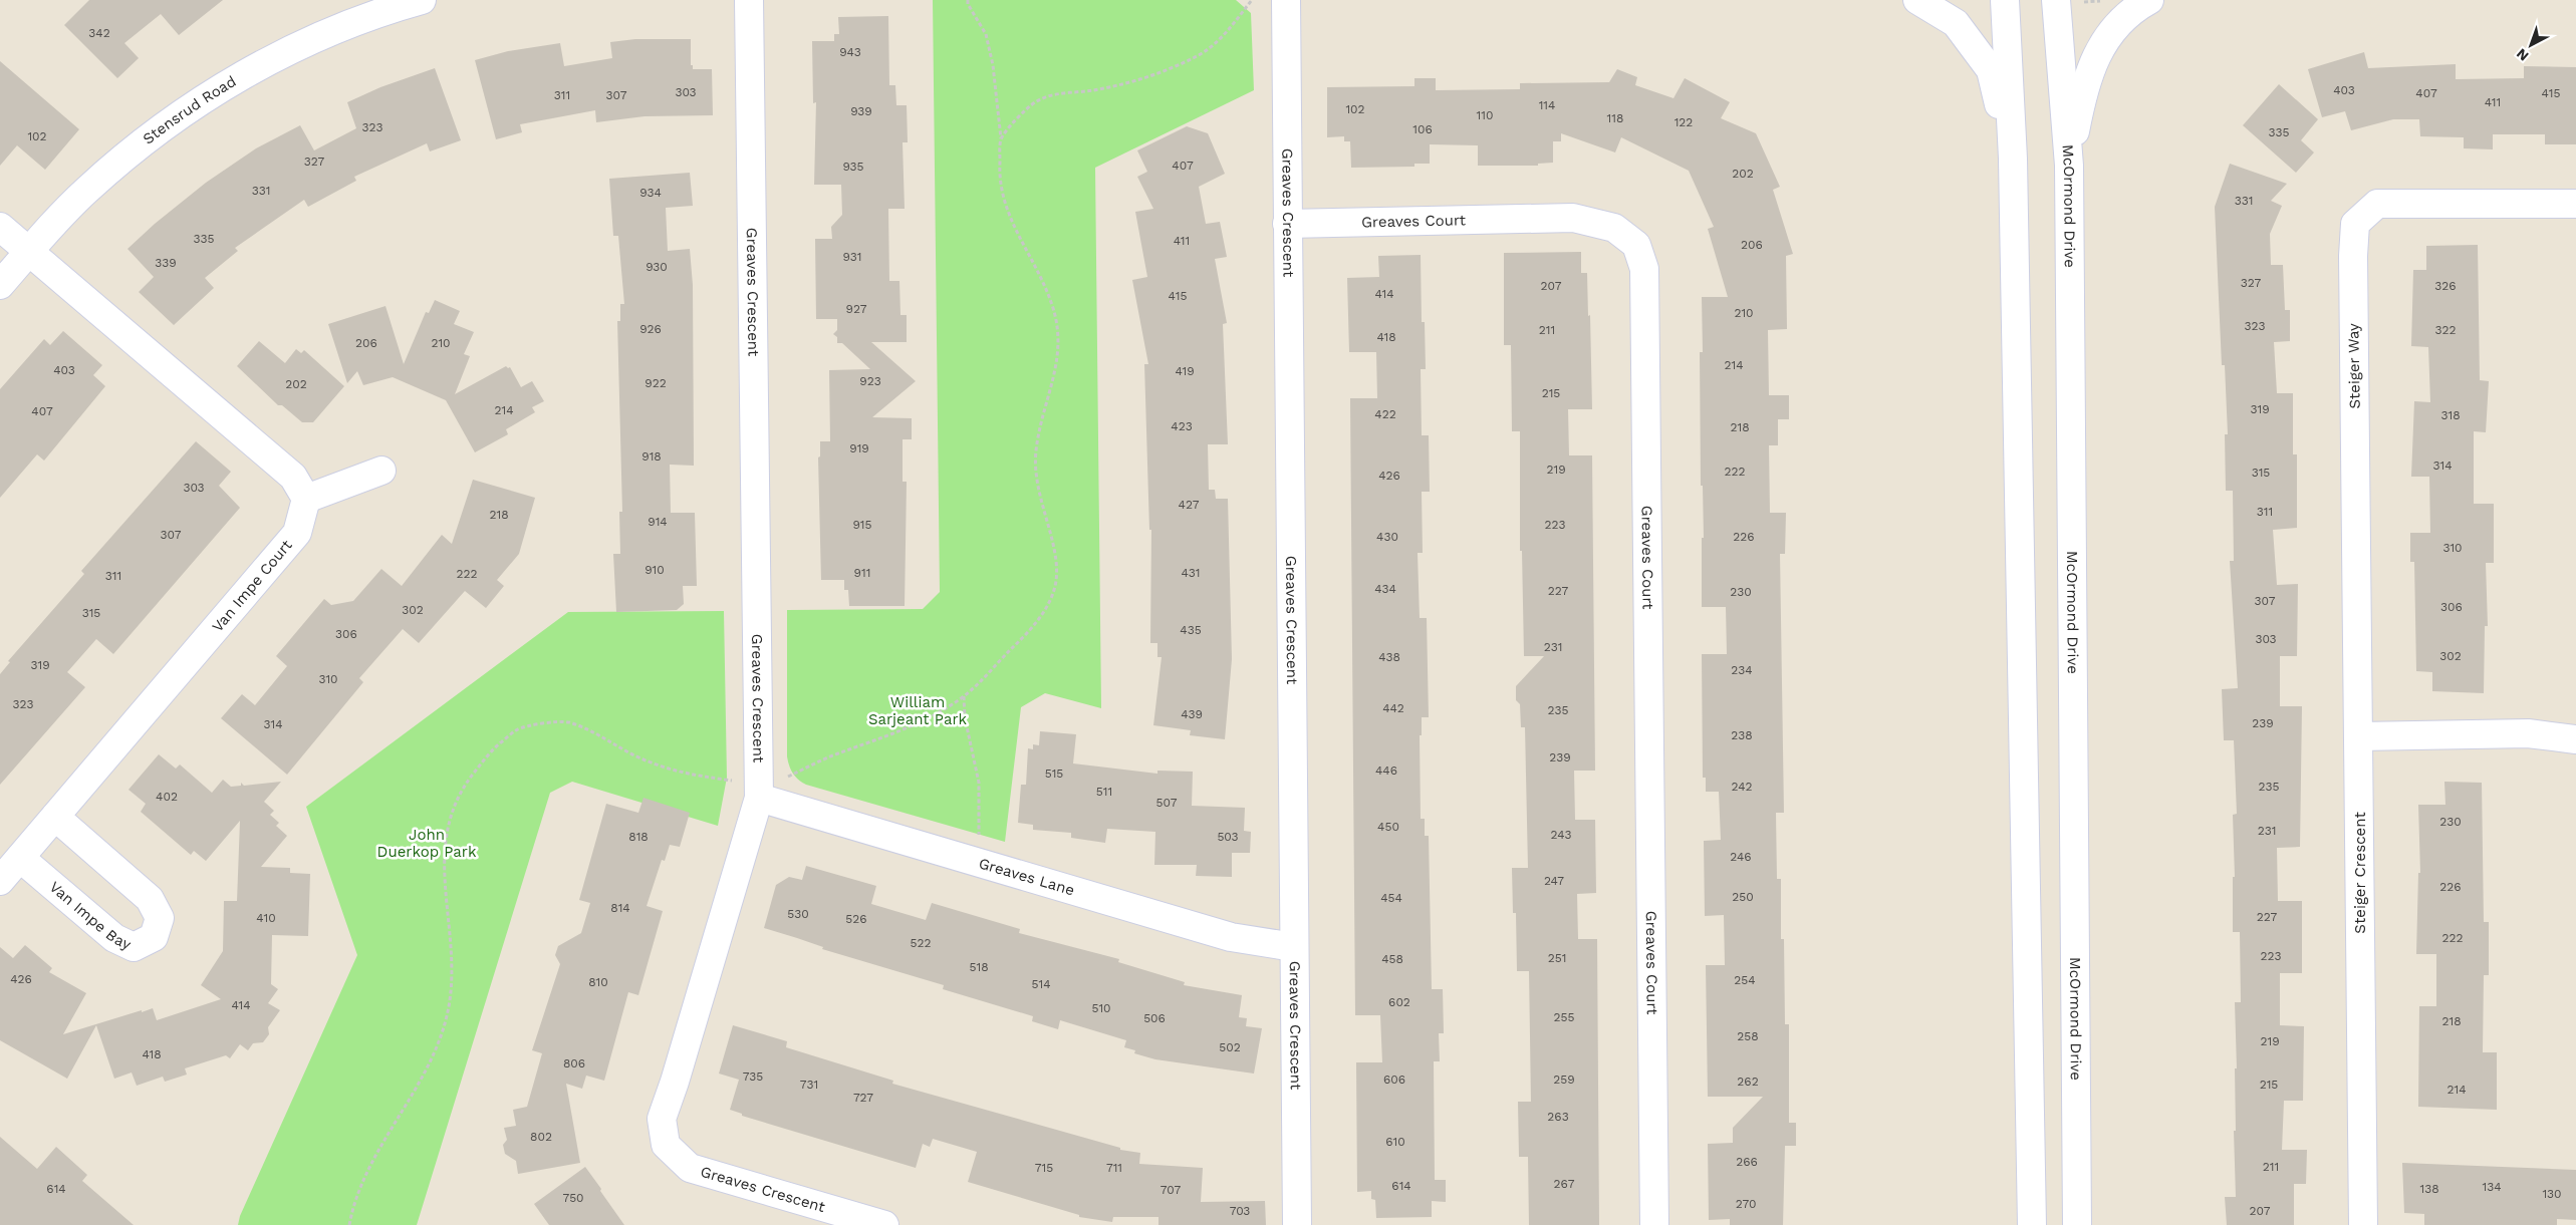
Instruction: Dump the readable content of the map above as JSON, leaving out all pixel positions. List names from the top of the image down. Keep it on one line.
{"streets":{"street":["Stensrud Road","McOrmond Drive","Greaves Crescent","Greaves Court","Steiger Way","Van Impe Court","Steiger Crescent","Greaves Lane","Van Impe Bay"]},"crossings":[["Greaves Crescent","Greaves Court"],["Greaves Crescent","Greaves Lane"],["Steiger Way","Steiger Crescent"],["Van Impe Court","Van Impe Bay"]],"parks":["William Sarjeant Park","John Duerkop Park"],"house_numbers":["342","943","403","303","407","415","311","307","411","114","102","939","110","118","122","323","106","335","102","327","407","935","202","331","934","331","335","411","206","931","339","930","327","207","326","414","415","927","210","323","926","211","322","418","206","210","214","403","419","923","922","202","215","319","214","407","422","318","423","218","919","918","314","219","222","315","426","303","427","311","218","914","915","223","307","430","226","310","910","911","431","222","311","434","227","230","307","306","302","315","435","306","303","231","302","438","319","234","310","323","442","235","439","239","314","238","239","446","515","242","235","511","402","507","230","450","231","243","818","503","246","247","226","250","454","814","530","227","410","526","222","522","223","251","458","518","426","254","810","514","602","414","510","255","506","218","258","219","502","418","806","735","606","259","262","731","215","214","727","263","802","610","266","211","715","711","267","614","134","614","138","707","130","750","270","703","207"],"north":"bottom left"}
